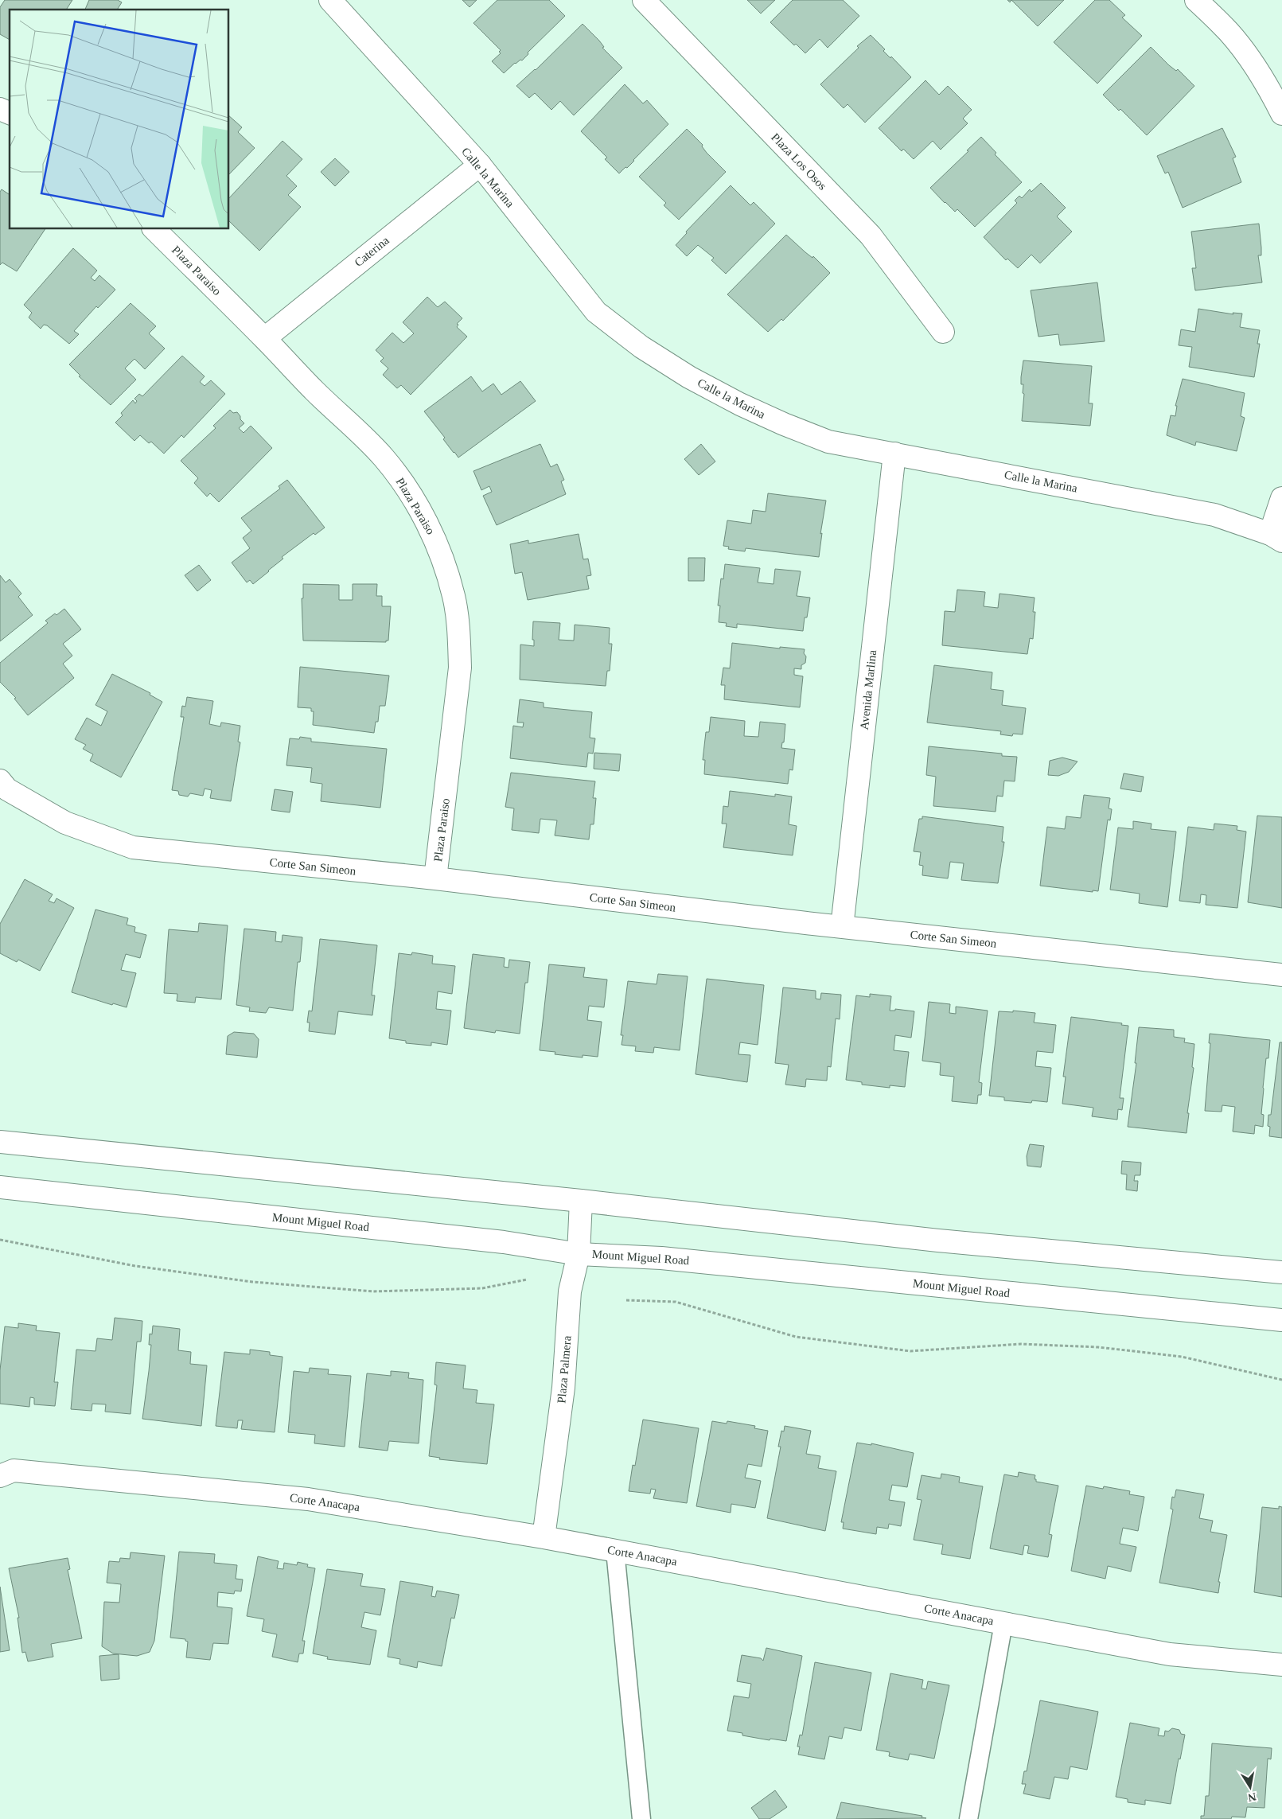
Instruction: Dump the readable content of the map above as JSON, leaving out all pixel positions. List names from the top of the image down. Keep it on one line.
{"streets":{"street":["Plaza Los Osos","Calle la Marina","Caterina","Plaza Paraiso","Avenida Marlina","Corte San Simeon","Mount Miguel Road","Plaza Palmera","Corte Anacapa"]},"crossings":[["Calle la Marina","Caterina"],["Calle la Marina","Avenida Marlina"],["Caterina","Plaza Paraiso"],["Plaza Paraiso","Corte San Simeon"],["Avenida Marlina","Corte San Simeon"],["Mount Miguel Road","Plaza Palmera"],["Plaza Palmera","Corte Anacapa"]],"north":"bottom"}
